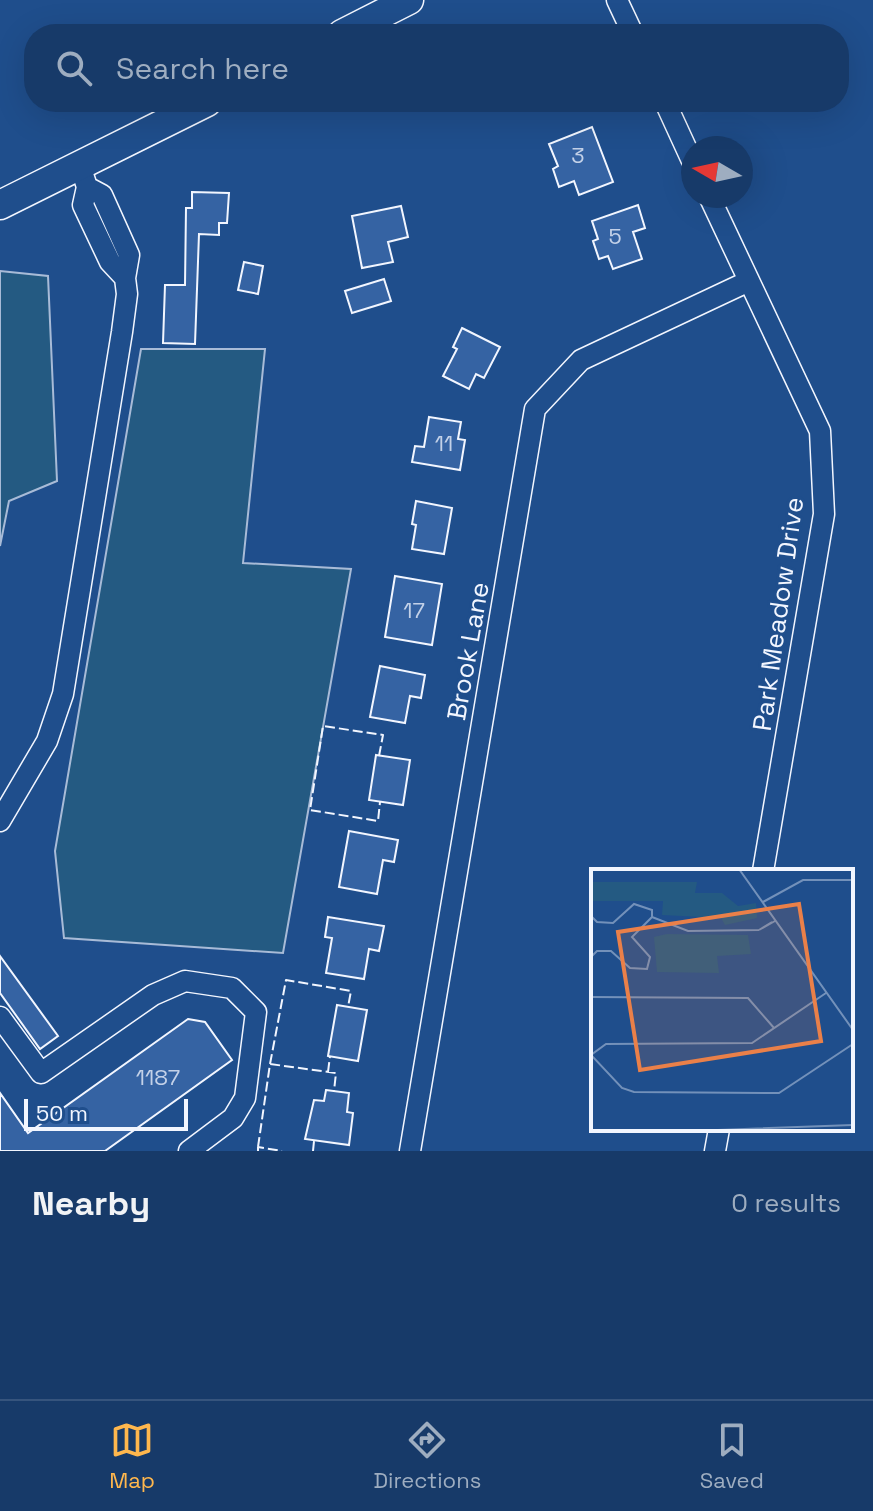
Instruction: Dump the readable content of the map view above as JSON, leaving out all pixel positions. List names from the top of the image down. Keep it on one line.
{"streets":{"street":["Park Meadow Drive","Brook Lane"]},"crossings":[["Park Meadow Drive","Brook Lane"]],"house_numbers":["3","5","11","17","1187"],"scale_bar":"50 m","north":"left","page":{"search":"Search here","scale":"50 m","heading":["Nearby","0 results"],"nav":["Map","Directions","Saved"]}}
